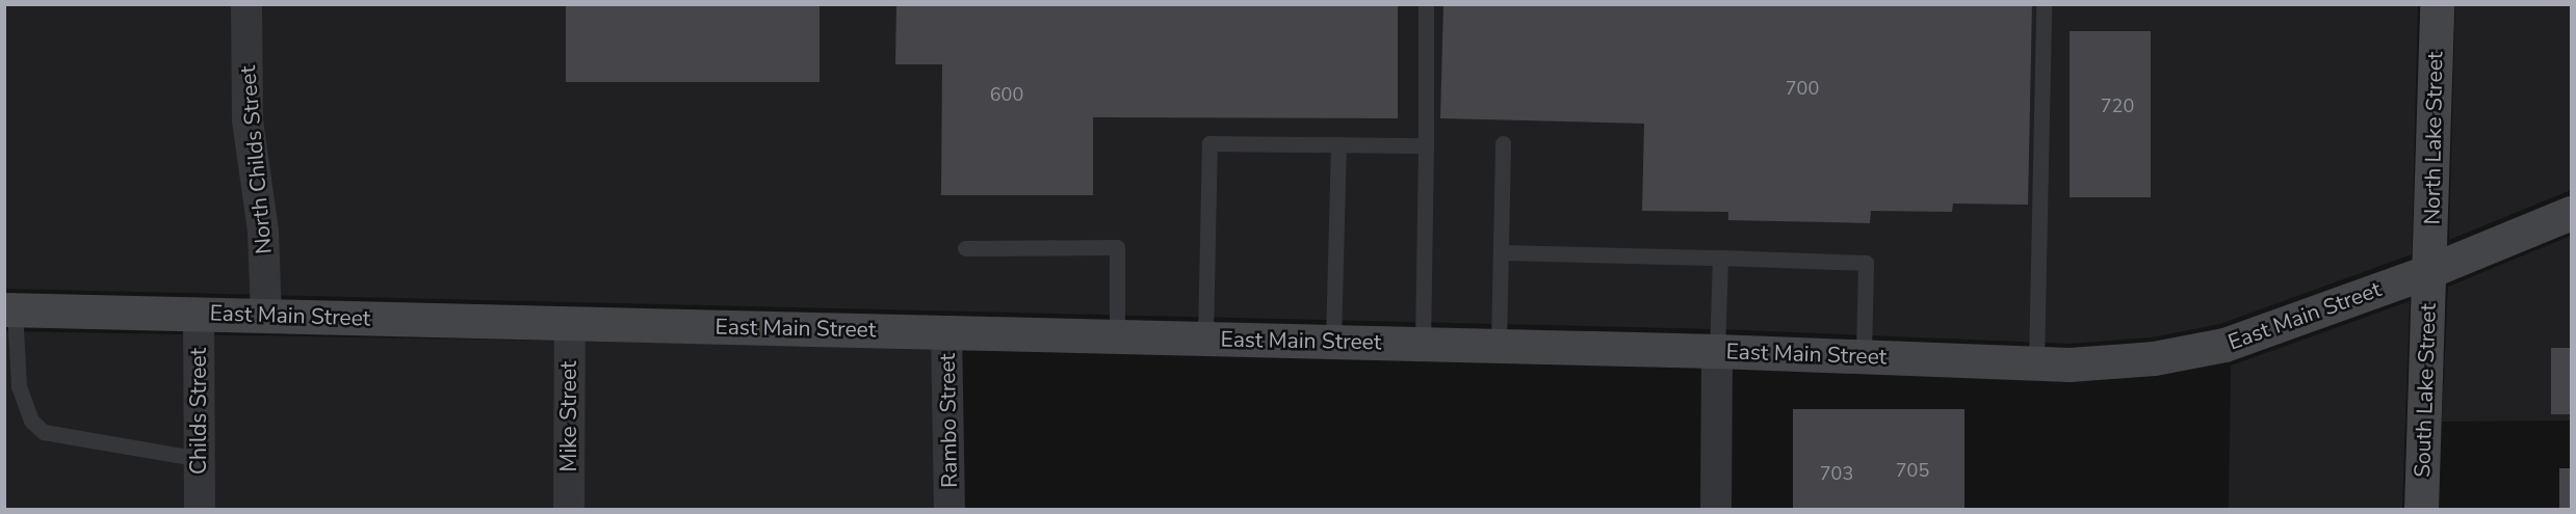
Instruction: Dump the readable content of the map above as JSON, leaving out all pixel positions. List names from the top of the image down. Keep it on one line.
{"streets":{"main road":["North Lake Street","East Main Street","South Lake Street"],"street":["North Childs Street","Childs Street","Mike Street","Rambo Street"]},"crossings":[["North Lake Street","East Main Street"],["North Lake Street","South Lake Street"],["North Childs Street","East Main Street"],["East Main Street","South Lake Street"],["East Main Street","Childs Street"],["East Main Street","Mike Street"],["East Main Street","Rambo Street"]],"house_numbers":["700","600","720","705","703"]}
